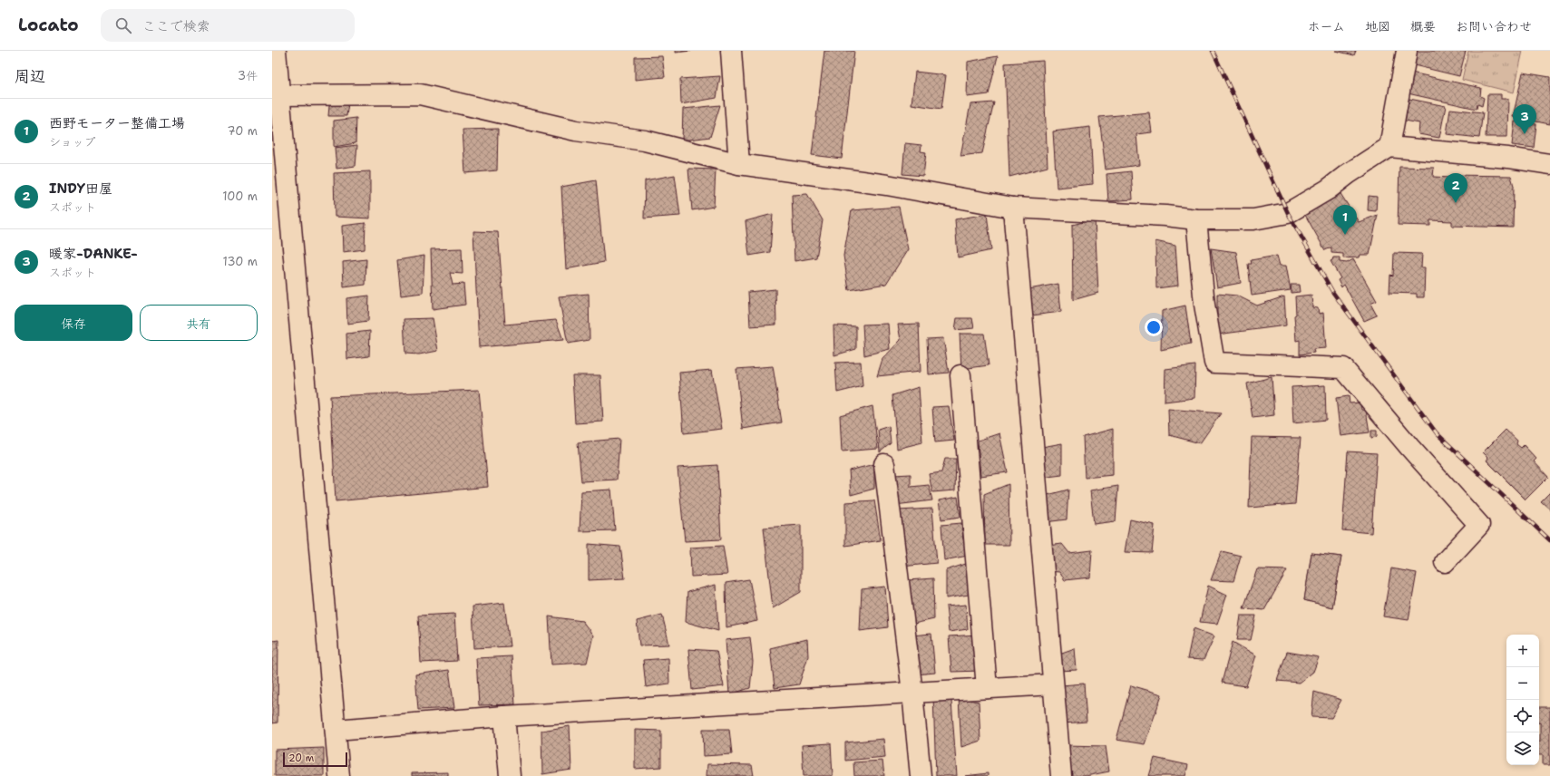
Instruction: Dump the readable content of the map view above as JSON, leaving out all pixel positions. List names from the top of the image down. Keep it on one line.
{"scale_bar":"20 m","page":{"header":"Locato","search":"ここで検索","nav":["ホーム","地図","概要","お問い合わせ"],"heading":["周辺","3件"],"list":[{"mark":"1","name":"西野モーター整備工場","note":"ショップ","value":"70 m"},{"mark":"2","name":"INDY田屋","note":"スポット","value":"100 m"},{"mark":"3","name":"暖家-DANKE-","note":"スポット","value":"130 m"}],"pins":["3","2","1"],"buttons":["保存","共有"],"map_buttons":["+","−"],"scale":"20 m"}}
